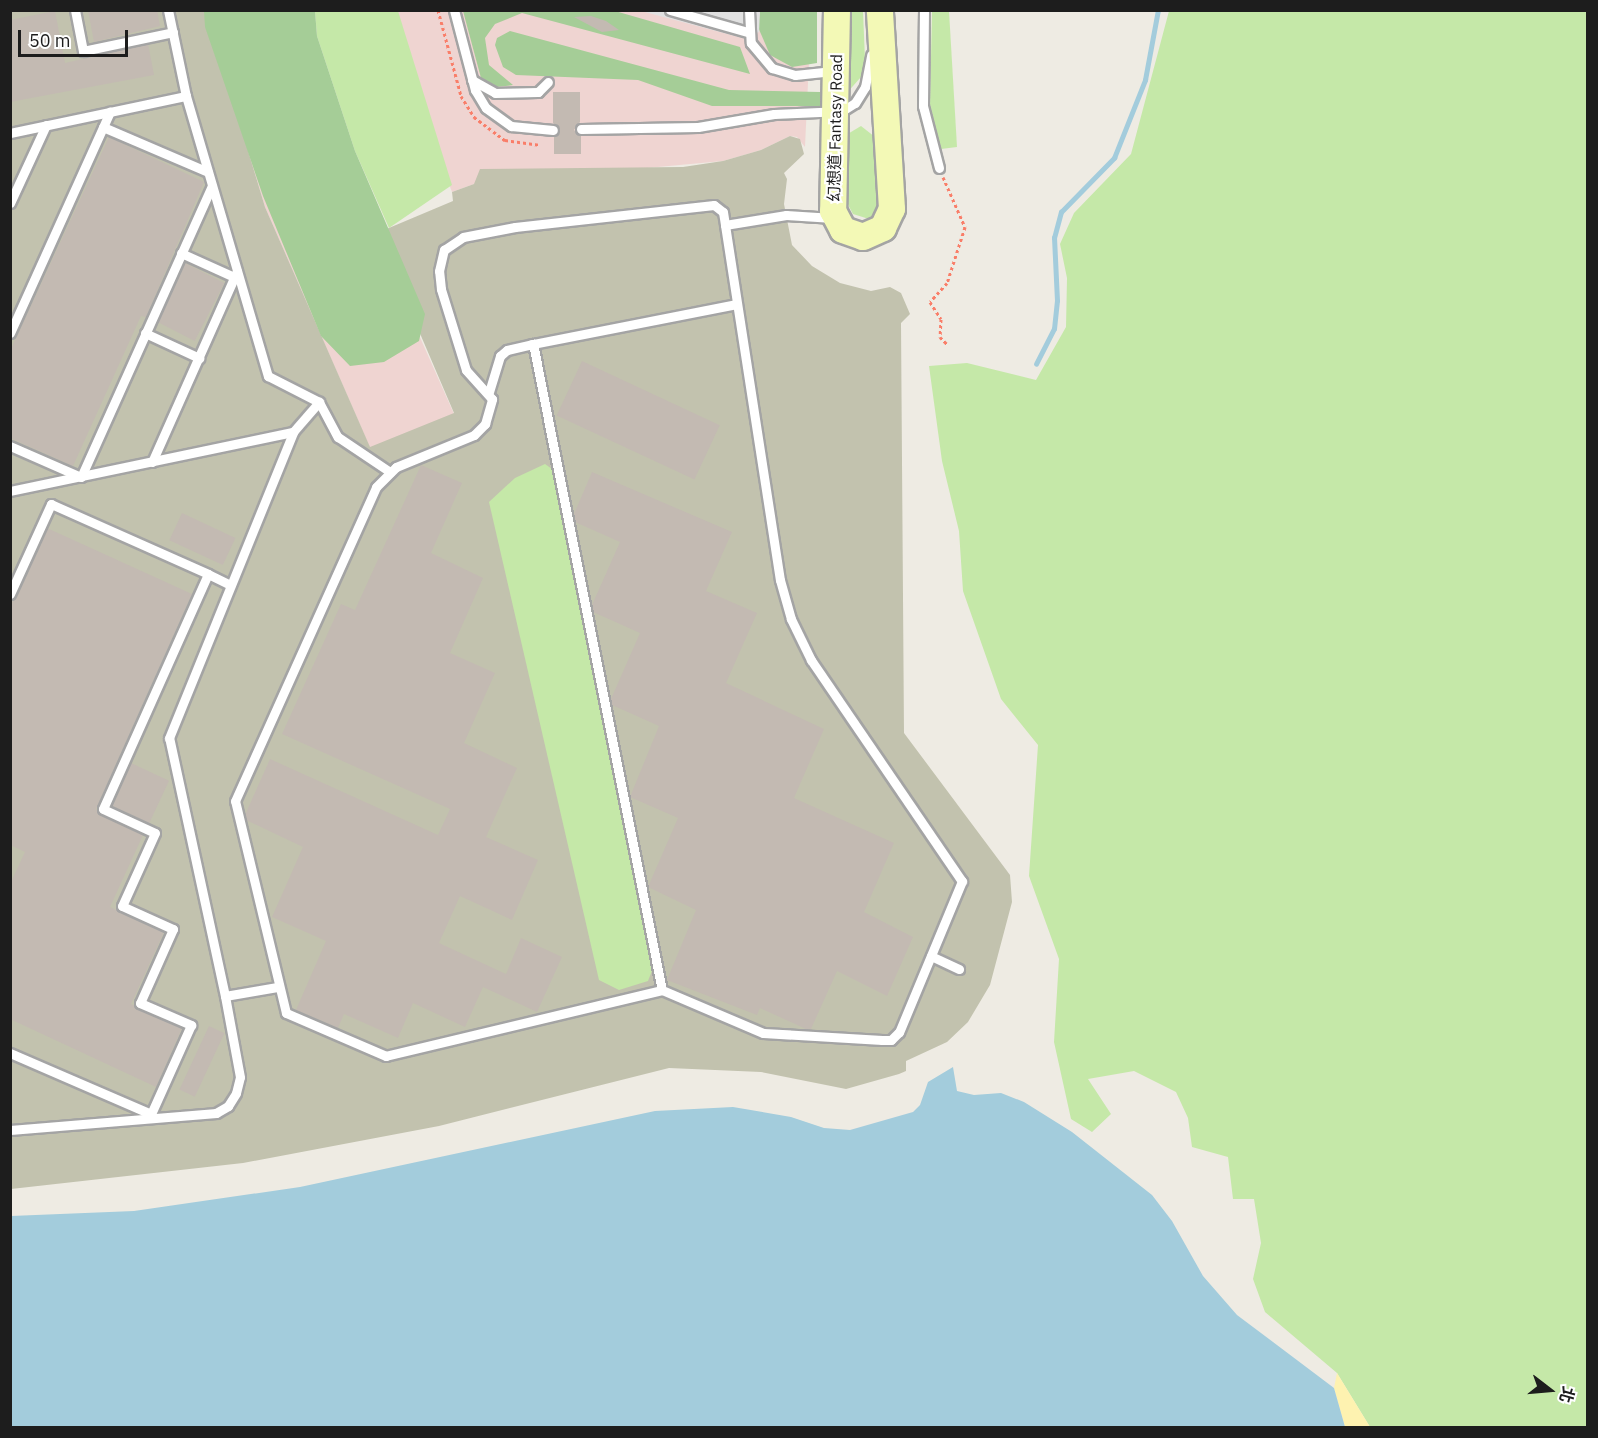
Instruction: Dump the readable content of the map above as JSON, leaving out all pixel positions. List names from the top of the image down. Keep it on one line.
{"streets":{"main road":["幻想道 Fantasy Road"]},"scale_bar":"50 m","north":"right"}
